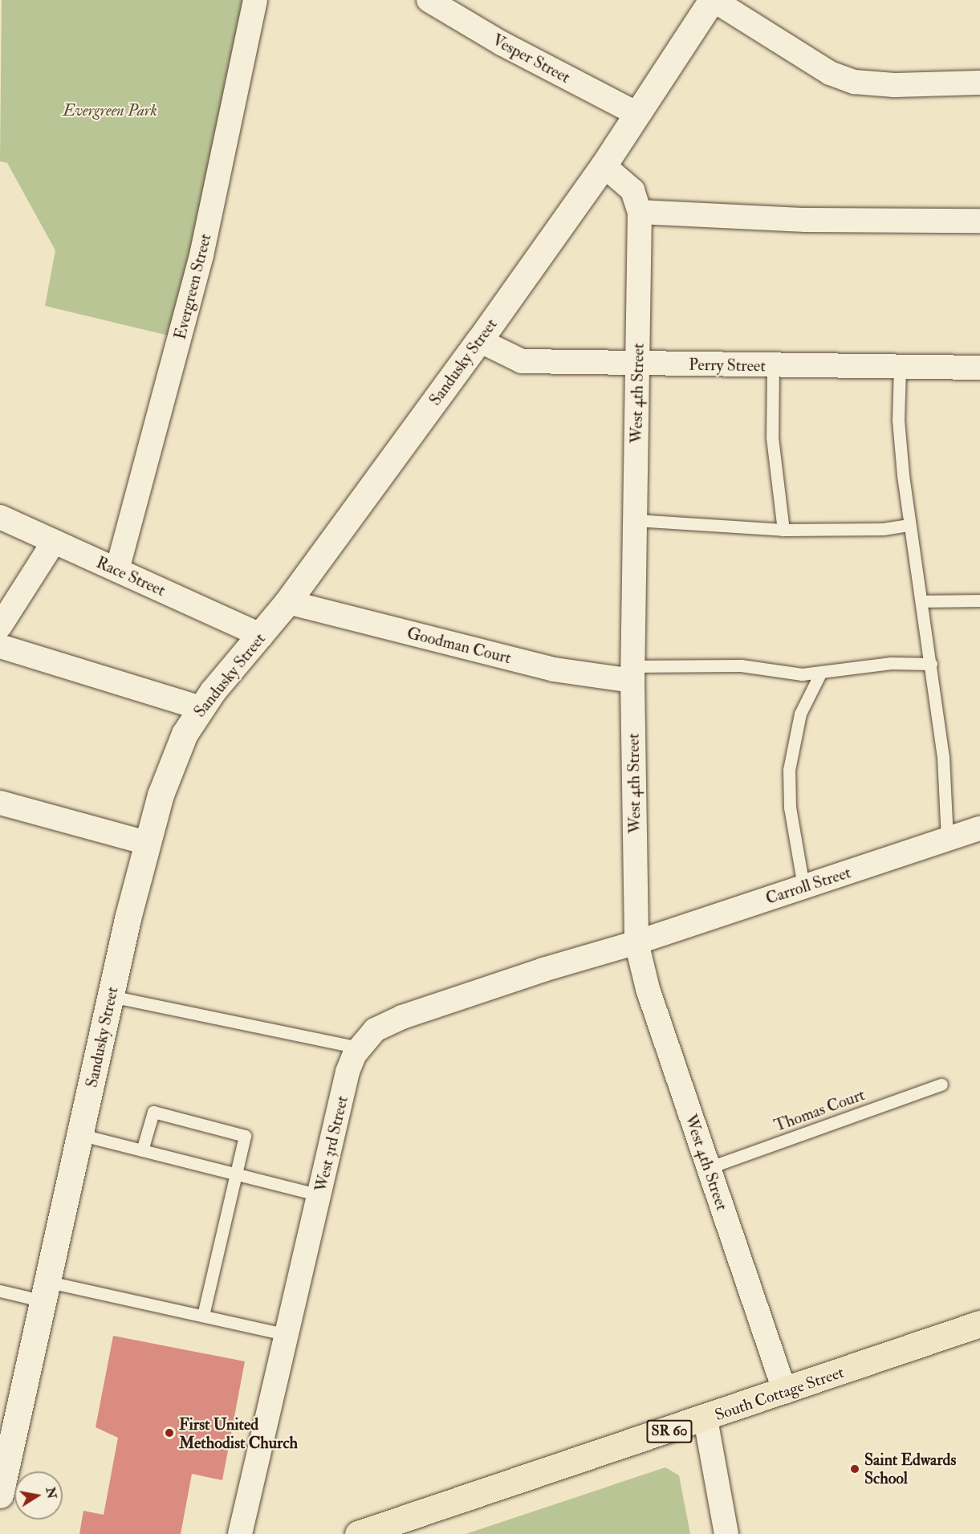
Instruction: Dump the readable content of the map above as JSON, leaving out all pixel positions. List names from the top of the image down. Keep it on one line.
{"streets":{"main road":["Sandusky Street","South Cottage Street","SR 60"],"street":["Vesper Street","Evergreen Street","Perry Street","West 4th Street","Race Street","Goodman Court","Carroll Street","West 3rd Street"],"lane":["Thomas Court"]},"crossings":[["Vesper Street","Sandusky Street"],["Evergreen Street","Race Street"],["Sandusky Street","Perry Street"],["Sandusky Street","West 4th Street"],["Sandusky Street","Race Street"],["Sandusky Street","Goodman Court"],["Perry Street","West 4th Street"],["West 4th Street","Goodman Court"],["West 4th Street","Carroll Street"],["West 4th Street","Thomas Court"],["West 4th Street","West 3rd Street"],["West 4th Street","South Cottage Street"],["Carroll Street","West 3rd Street"]],"parks":["Evergreen Park"],"places":["First United Methodist Church","Saint Edwards School"],"north":"right"}
